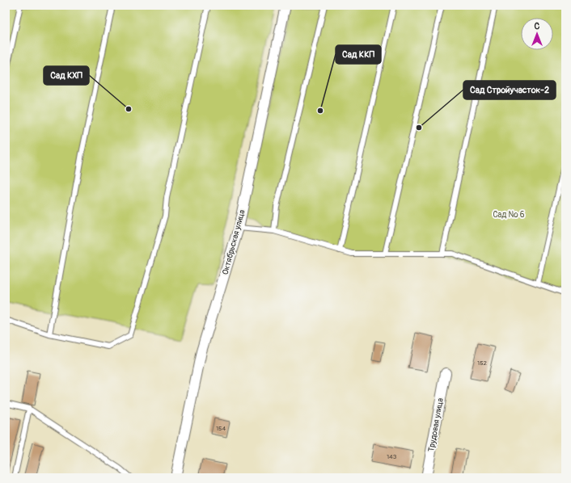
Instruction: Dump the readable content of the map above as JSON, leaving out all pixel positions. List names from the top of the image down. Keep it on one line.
{"streets":{"street":["Октябрьская улица","Трудовая улица"]},"parks":["Сад № 6"],"places":["Сад КХП","Сад ККП","Сад Стройучасток-2"],"house_numbers":["152","154","143"],"north":"top"}
